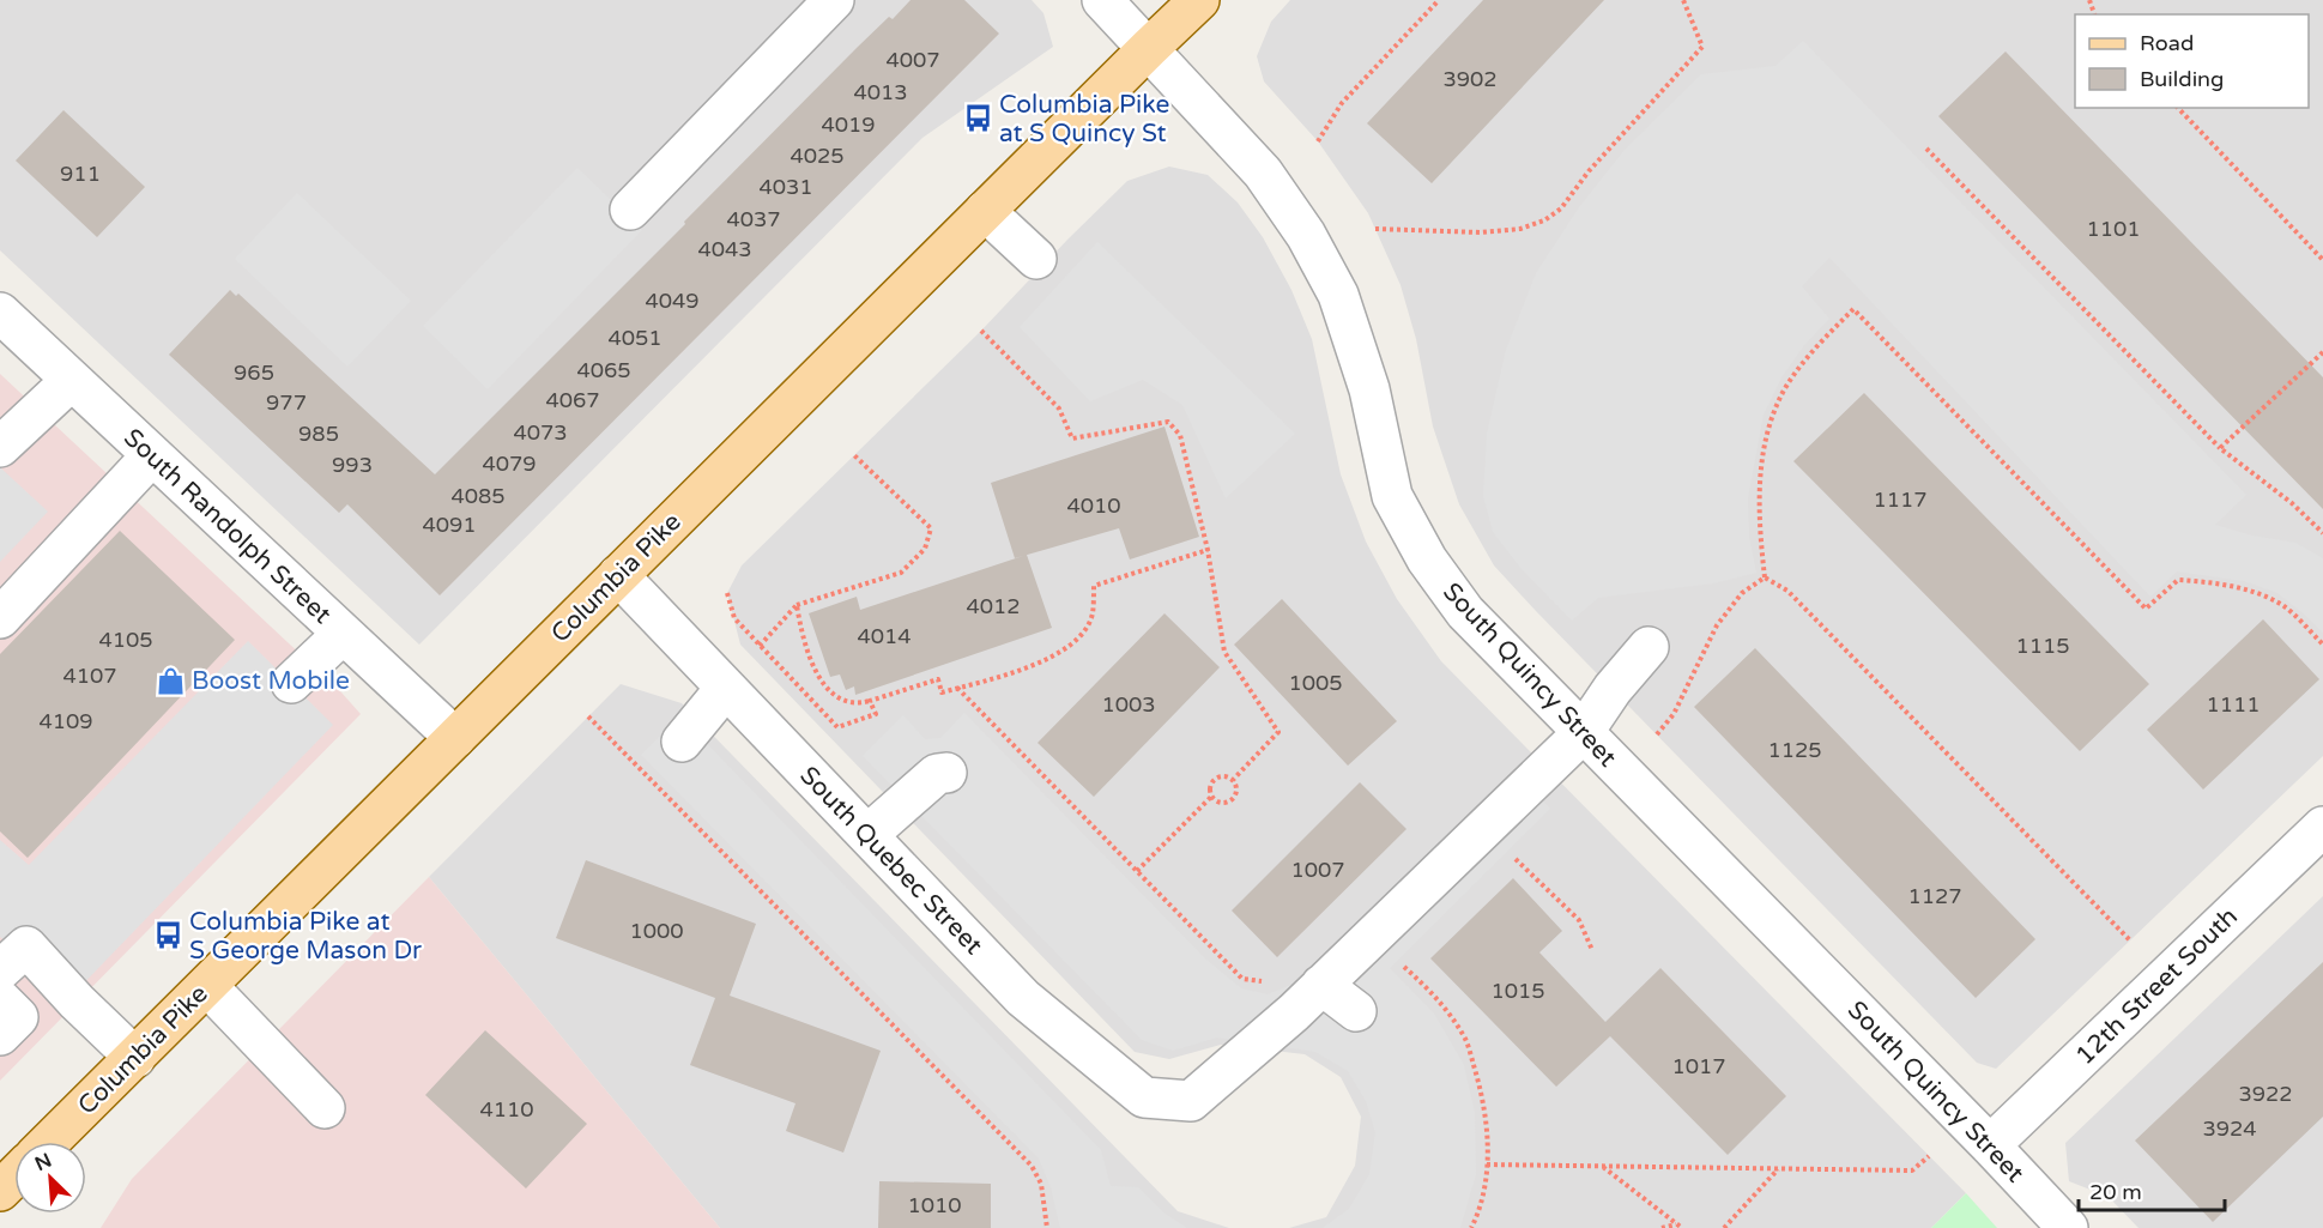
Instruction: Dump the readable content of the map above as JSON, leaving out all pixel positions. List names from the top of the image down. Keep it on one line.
{"streets":{"main road":["Columbia Pike"],"street":["South Randolph Street","South Quincy Street","South Quebec Street","12th Street South"]},"crossings":[["South Randolph Street","Columbia Pike"],["Columbia Pike","South Quincy Street"],["Columbia Pike","South Quebec Street"],["South Quincy Street","12th Street South"]],"places":{"bus stop":["Columbia Pike at S Quincy St","Columbia Pike at S George Mason Dr"],"shop":["Boost Mobile"]},"house_numbers":["4007","3902","4013","4019","4025","911","4031","4037","1101","4043","4049","4051","4065","965","4067","977","4073","985","4079","993","4085","1117","4010","4091","4012","4014","4105","1115","4107","1005","1003","1111","4109","1125","1007","1127","1000","1015","1017","3922","4110","3924","1010"],"legend":["Road","Building"],"scale_bar":"20 m","north":"top left"}
